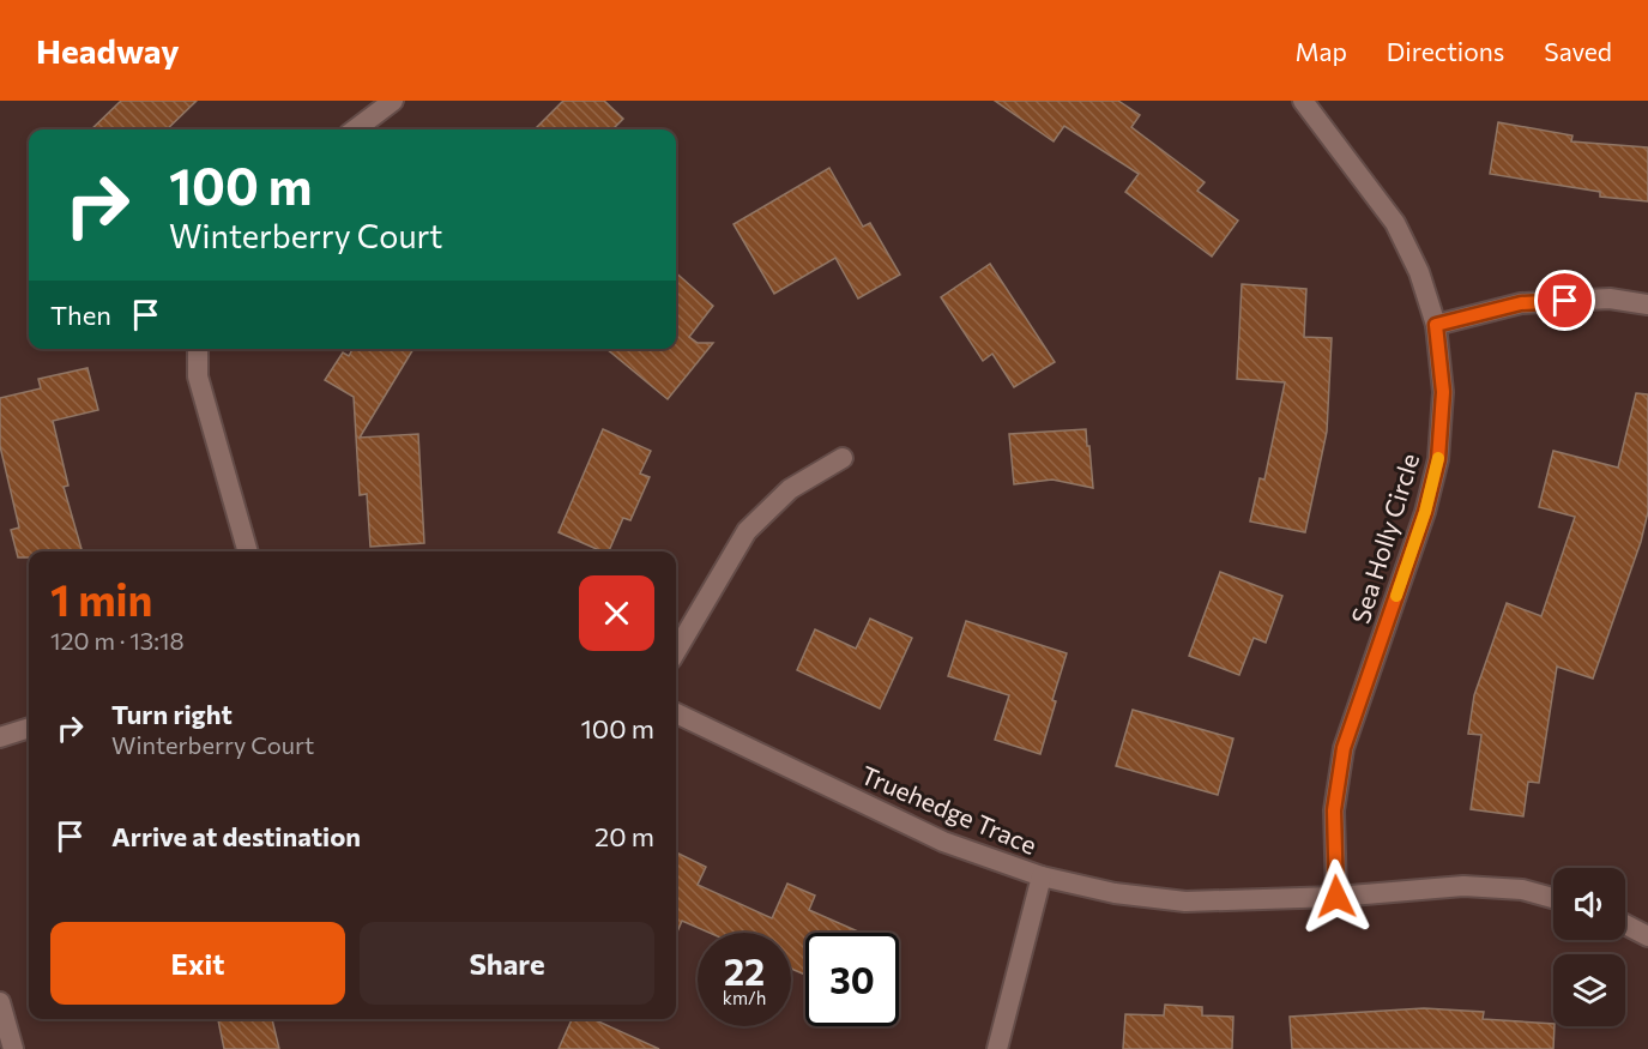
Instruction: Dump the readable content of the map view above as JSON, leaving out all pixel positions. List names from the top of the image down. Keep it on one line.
{"streets":{"street":["Sea Holly Circle","Truehedge Trace"]},"crossings":[["Sea Holly Circle","Truehedge Trace"]],"page":{"header":"Headway","nav":["Map","Directions","Saved"],"turn":["100 m","Winterberry Court"],"then":"Then","heading":["1 min","120 m · 13:18"],"list":[{"name":"Turn right","note":"Winterberry Court","value":"100 m"},{"name":"Arrive at destination","value":"20 m"}],"buttons":["Exit","Share"],"speed":"22 km/h","limit":"30"}}
